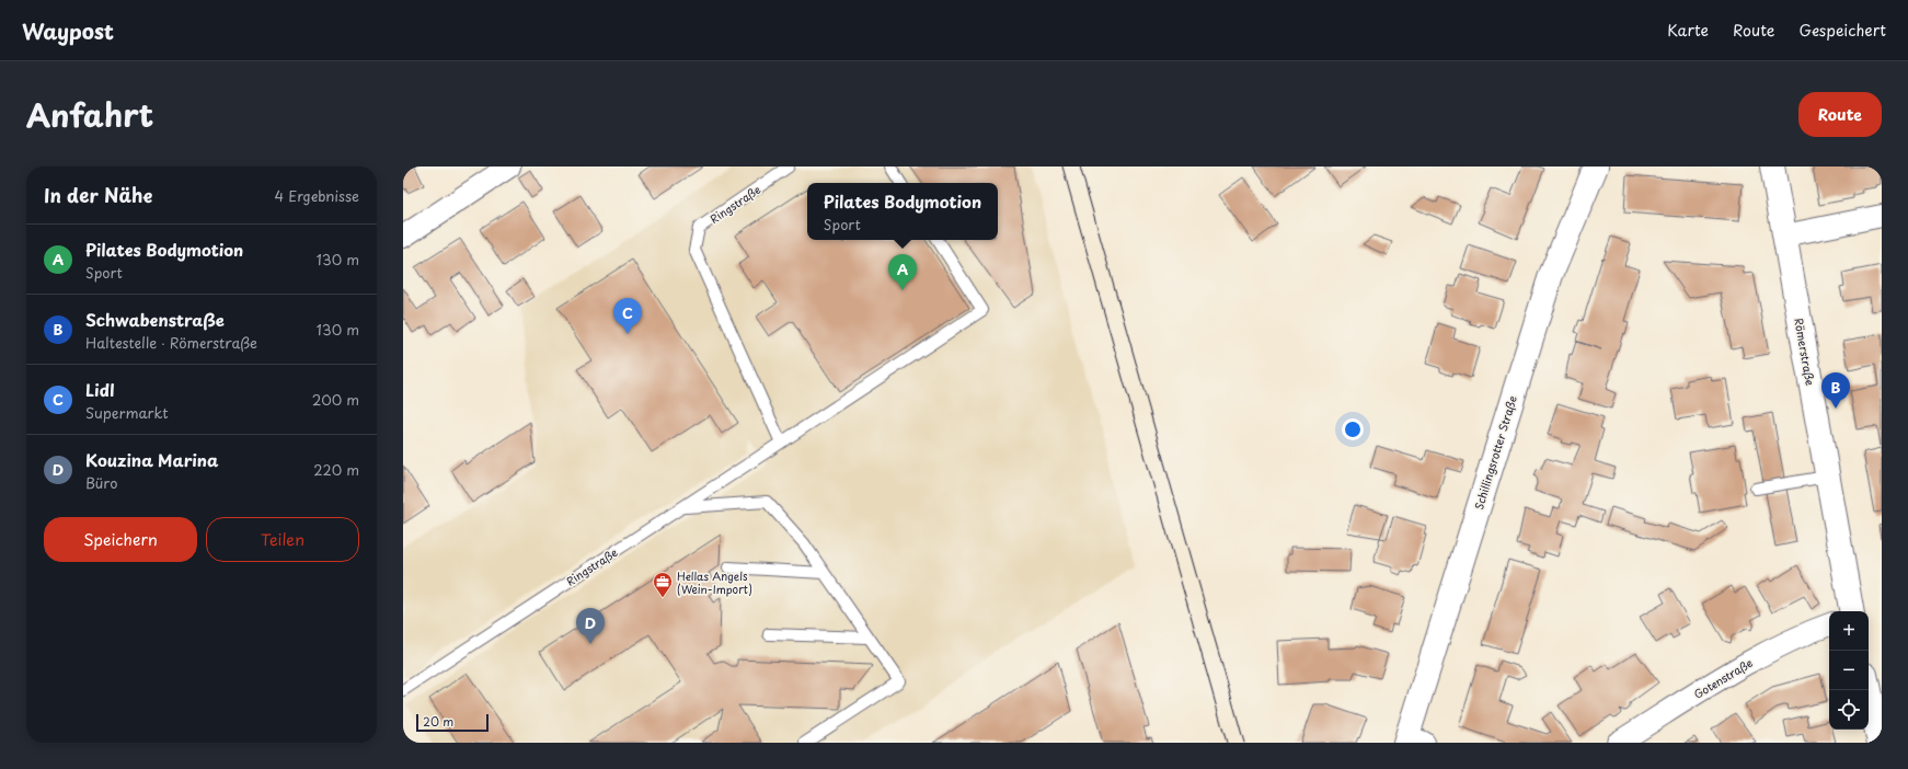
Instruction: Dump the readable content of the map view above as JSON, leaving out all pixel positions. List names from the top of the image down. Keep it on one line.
{"streets":{"street":["Römerstraße","Schillingsrotter Straße","Gotenstraße"],"lane":["Ringstraße"]},"places":{"office":["Hellas Angels (Wein-Import)"]},"scale_bar":"20 m","page":{"header":"Waypost","nav":["Karte","Route","Gespeichert"],"title":"Anfahrt","buttons":["Route",["Speichern","Teilen"]],"heading":["In der Nähe","4 Ergebnisse"],"popup":["Pilates Bodymotion","Sport"],"list":[{"mark":"A","name":"Pilates Bodymotion","note":"Sport","value":"130 m"},{"mark":"B","name":"Schwabenstraße","note":"Haltestelle · Römerstraße","value":"130 m"},{"mark":"C","name":"Lidl","note":"Supermarkt","value":"200 m"},{"mark":"D","name":"Kouzina Marina","note":"Büro","value":"220 m"}],"pins":["A","C","B","D"],"map_buttons":["+","−"],"scale":"20 m"}}
